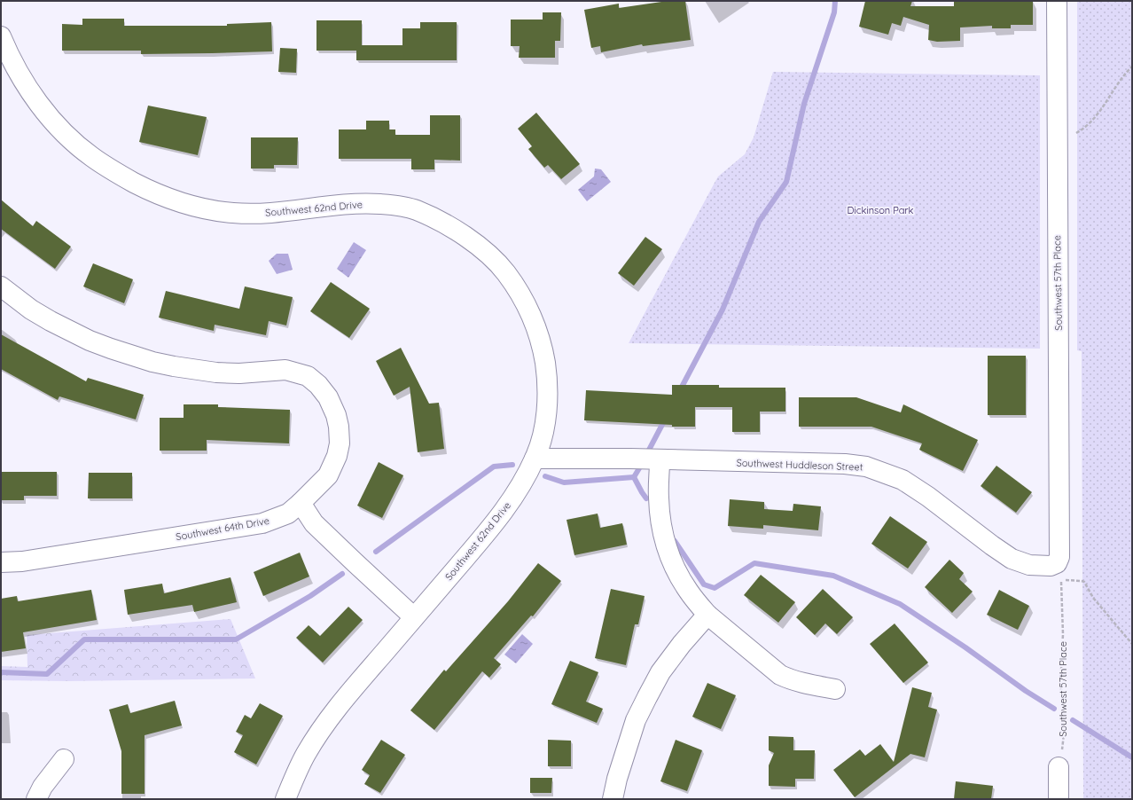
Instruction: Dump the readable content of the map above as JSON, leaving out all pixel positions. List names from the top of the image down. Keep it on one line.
{"streets":{"street":["Southwest 62nd Drive","Southwest 57th Place","Southwest Huddleson Street","Southwest 64th Drive"]},"crossings":[["Southwest 62nd Drive","Southwest Huddleson Street"],["Southwest 57th Place","Southwest Huddleson Street"]],"parks":["Dickinson Park"]}
